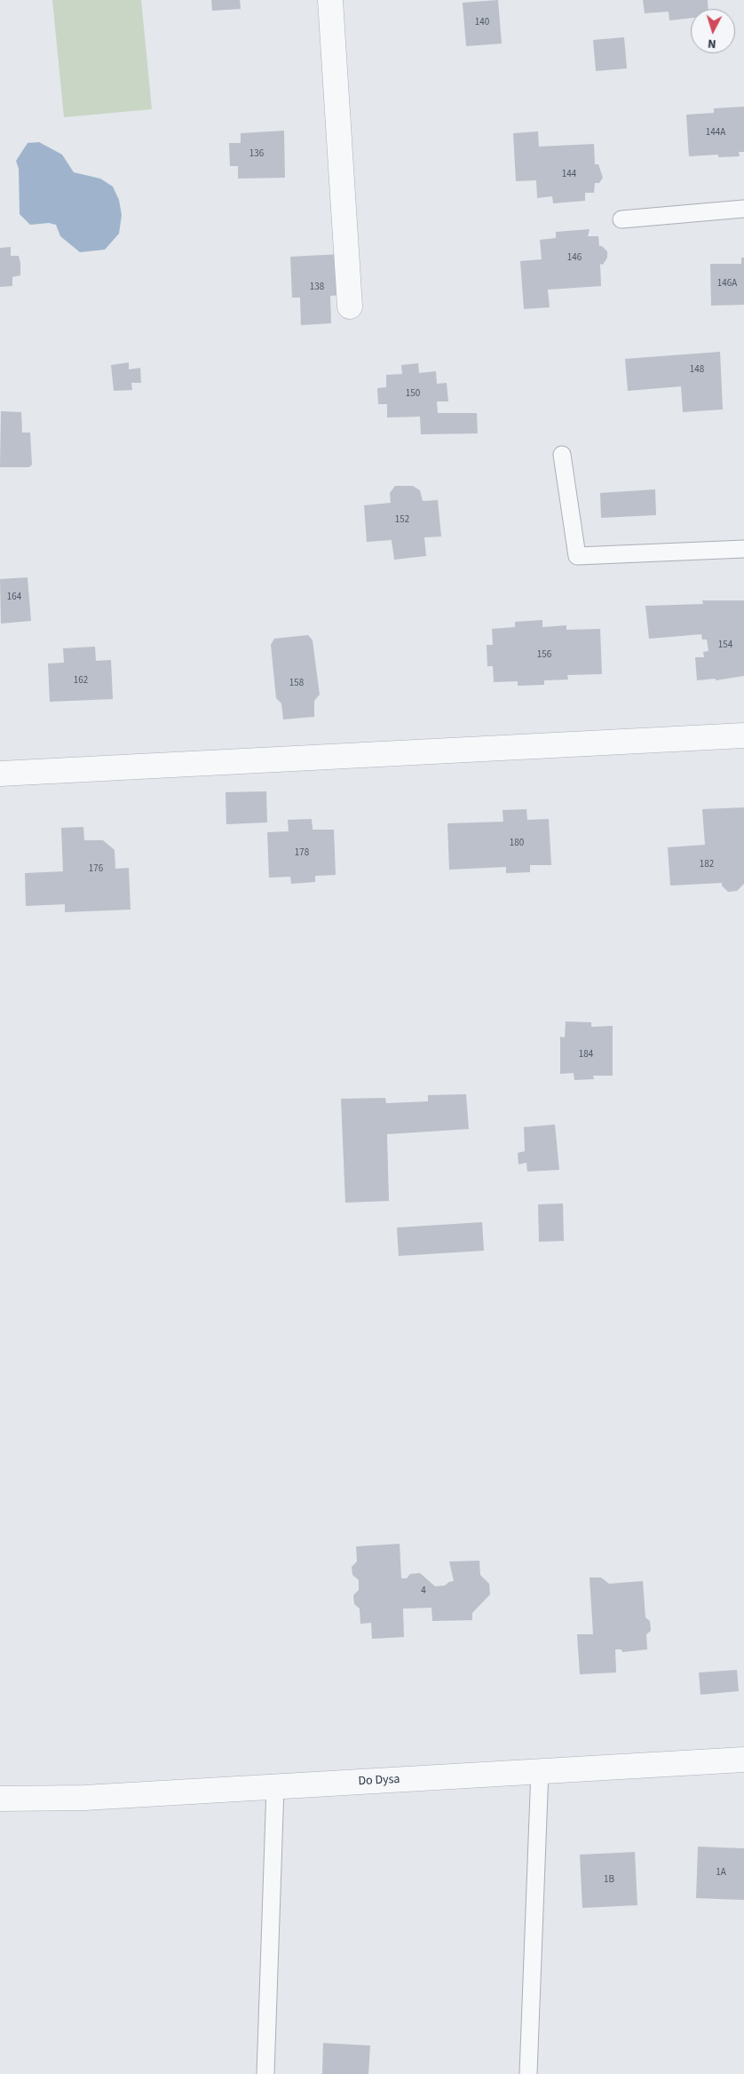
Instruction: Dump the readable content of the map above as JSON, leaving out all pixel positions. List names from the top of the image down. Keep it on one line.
{"streets":{"street":["Do Dysa"]},"house_numbers":["140","144A","136","144","146","146A","138","148","150","152","164","154","156","162","158","180","178","182","176","184","4","1A","1B"],"north":"bottom"}
